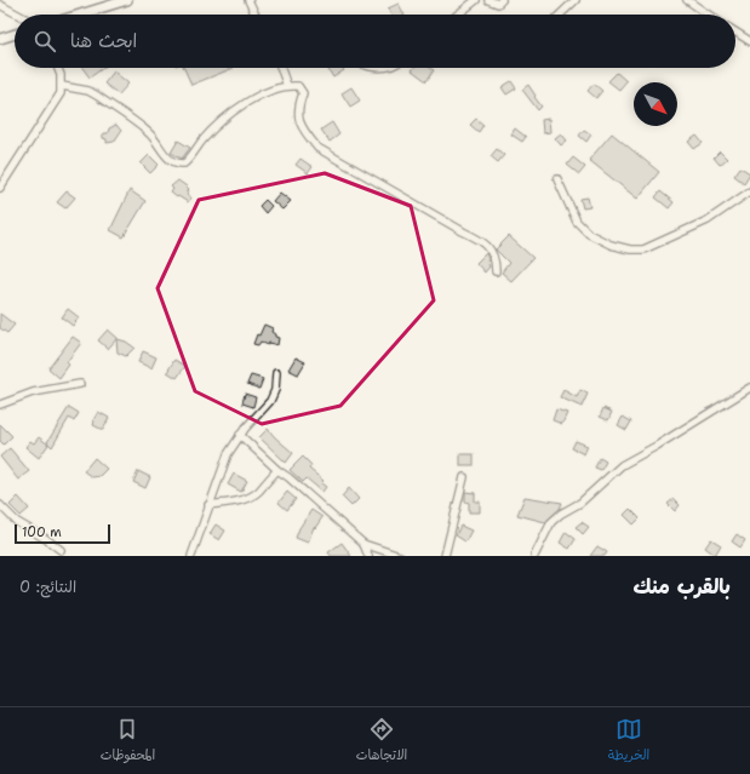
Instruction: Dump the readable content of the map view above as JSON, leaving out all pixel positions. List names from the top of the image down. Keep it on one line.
{"scale_bar":"100 m","north":"bottom right","page":{"search":"ابحث هنا","scale":"100 m","heading":["بالقرب منك","النتائج: 0"],"nav":["الخريطة","الاتجاهات","المحفوظات"]}}
